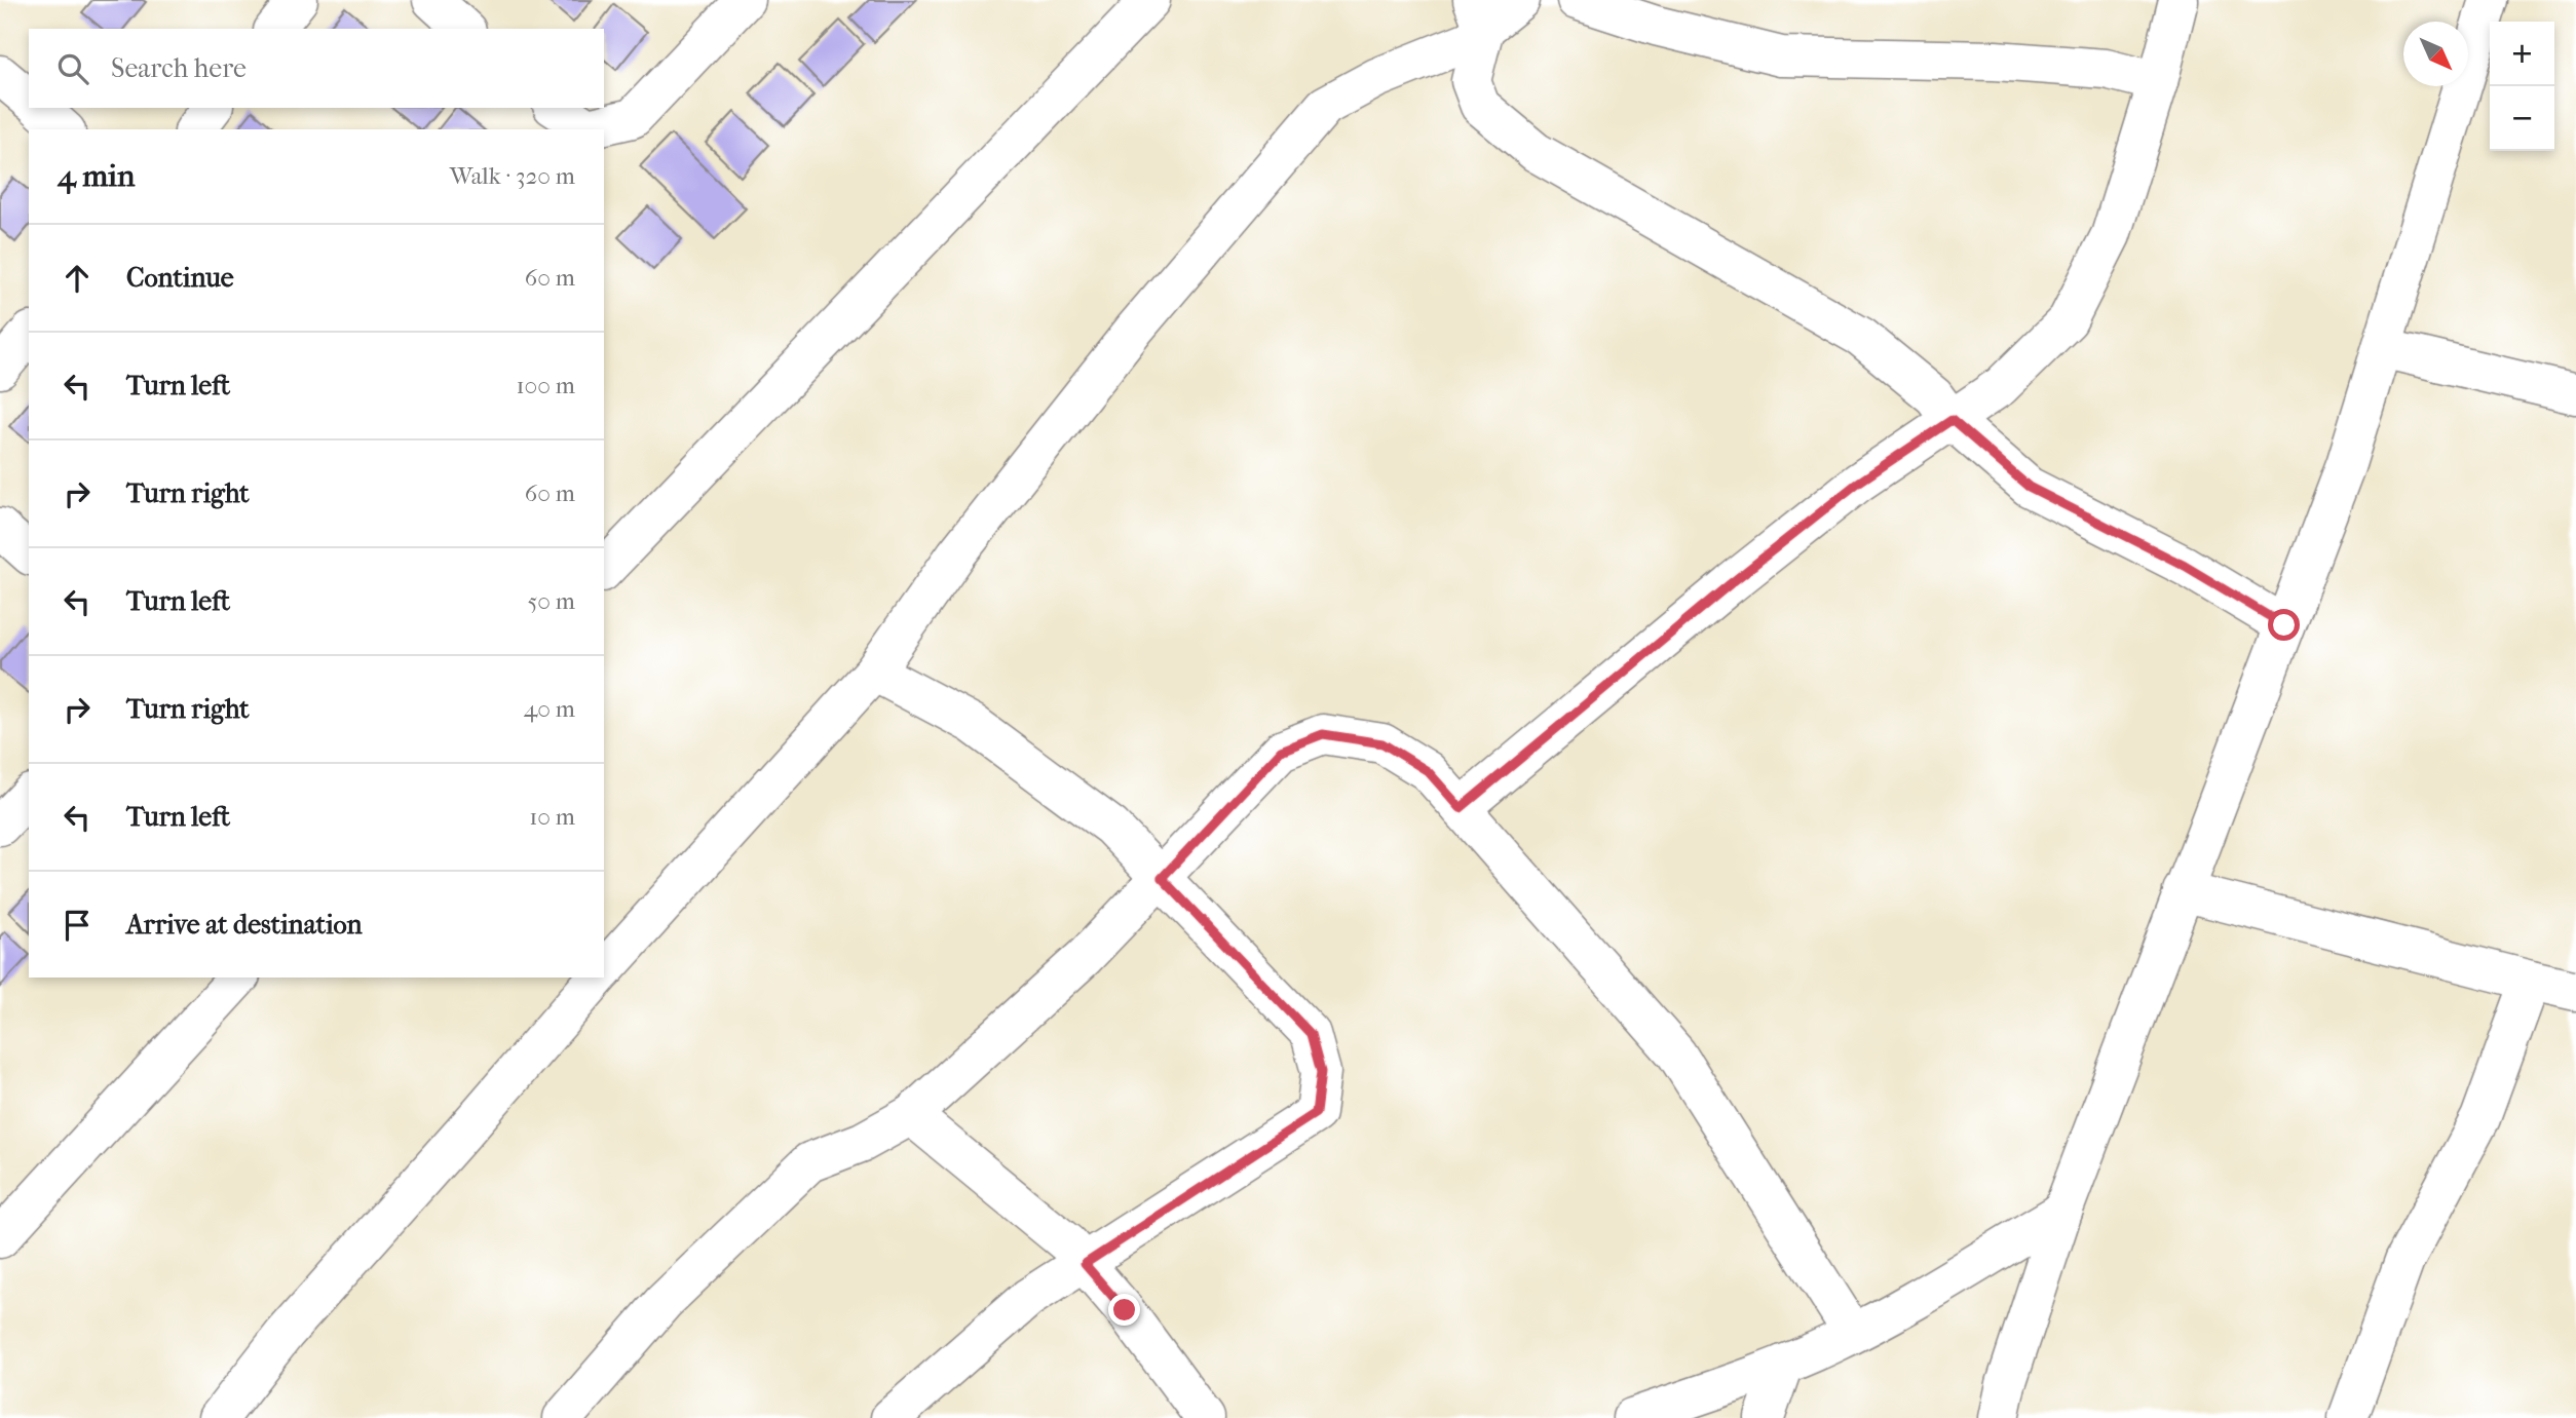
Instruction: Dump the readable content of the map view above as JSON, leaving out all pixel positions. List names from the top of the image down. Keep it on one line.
{"north":"bottom right","page":{"map_buttons":["+","−"],"search":"Search here","heading":["4 min","Walk · 320 m"],"list":[["Continue","60 m"],["Turn left","100 m"],["Turn right","60 m"],["Turn left","50 m"],["Turn right","40 m"],["Turn left","10 m"],"Arrive at destination"]}}
